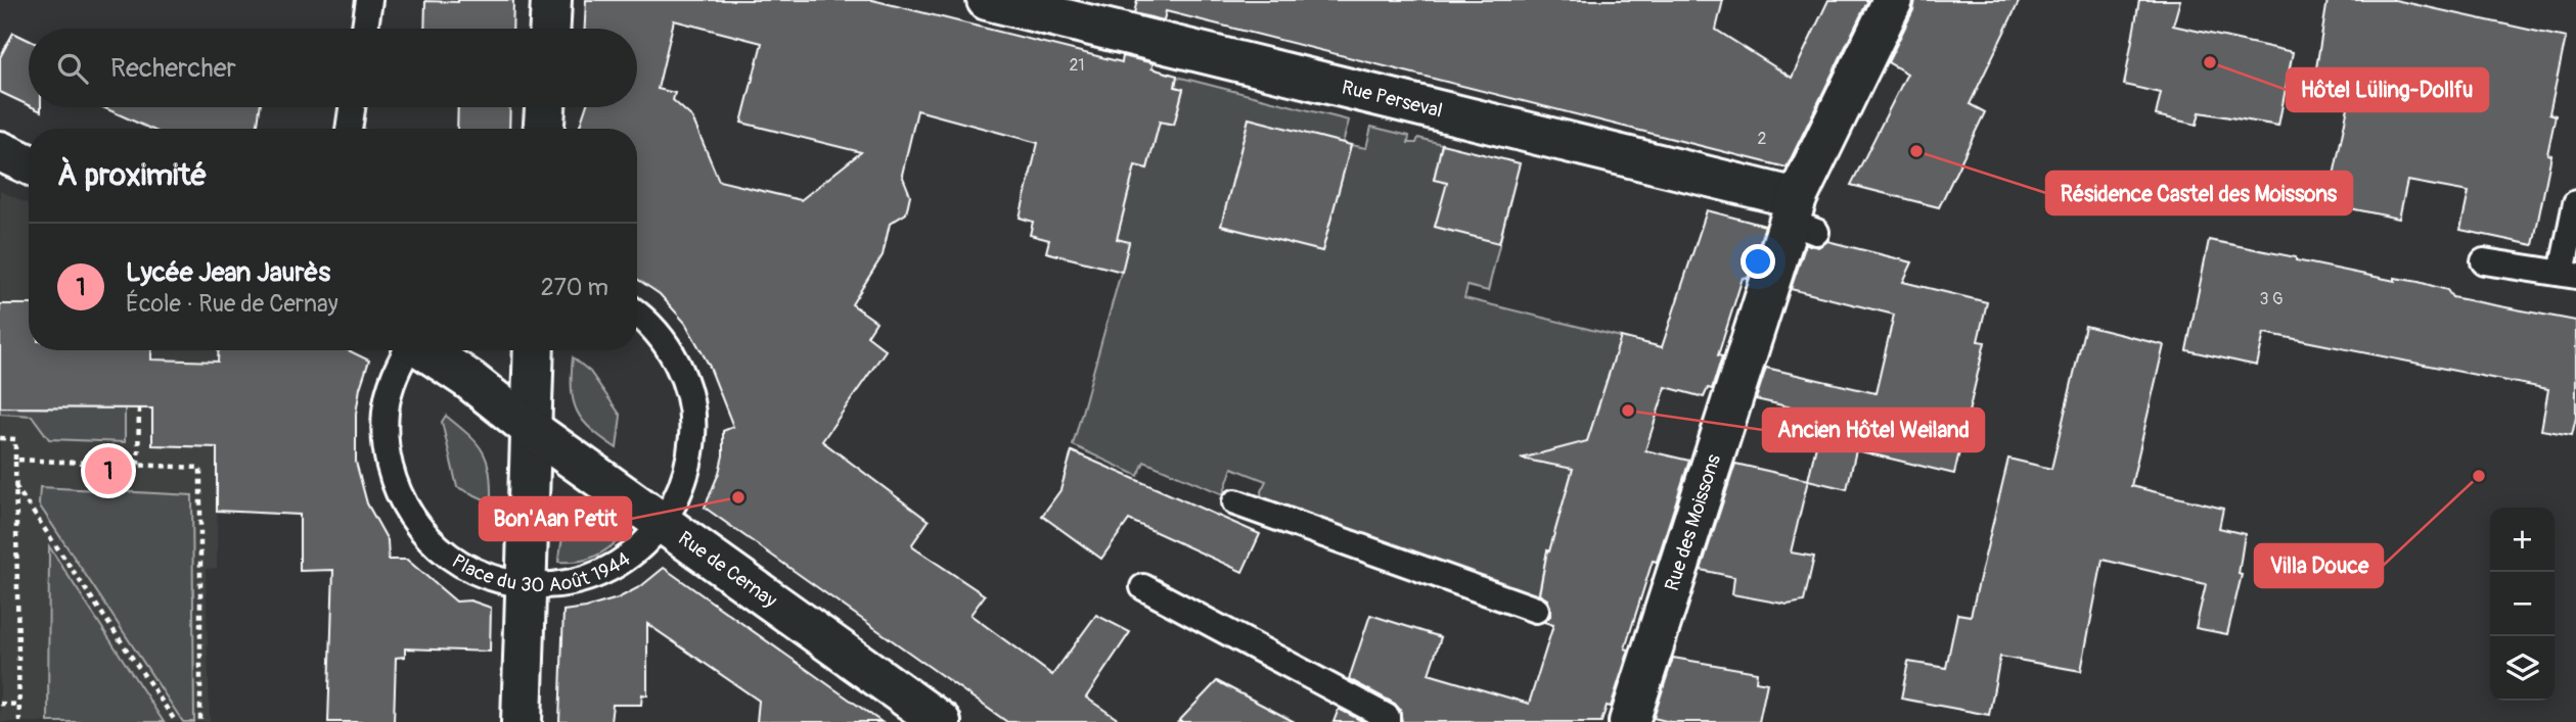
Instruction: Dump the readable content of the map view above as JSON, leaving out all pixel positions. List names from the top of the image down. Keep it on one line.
{"streets":{"street":["Rue Perseval","Rue des Moissons","Rue de Cernay"],"lane":["Place du 30 Août 1944"]},"crossings":[["Rue Perseval","Rue des Moissons"],["Place du 30 Août 1944","Rue de Cernay"]],"places":["Hôtel Lüling-Dollfu","Résidence Castel des Moissons","Ancien Hôtel Weiland","Villa Douce","Bon'Aan Petit"],"house_numbers":["21","2","3 G"],"page":{"search":"Rechercher","heading":"À proximité","list":[{"mark":"1","name":"Lycée Jean Jaurès","note":"École · Rue de Cernay","value":"270 m"}],"pins":"1","map_buttons":["+","−"]}}
